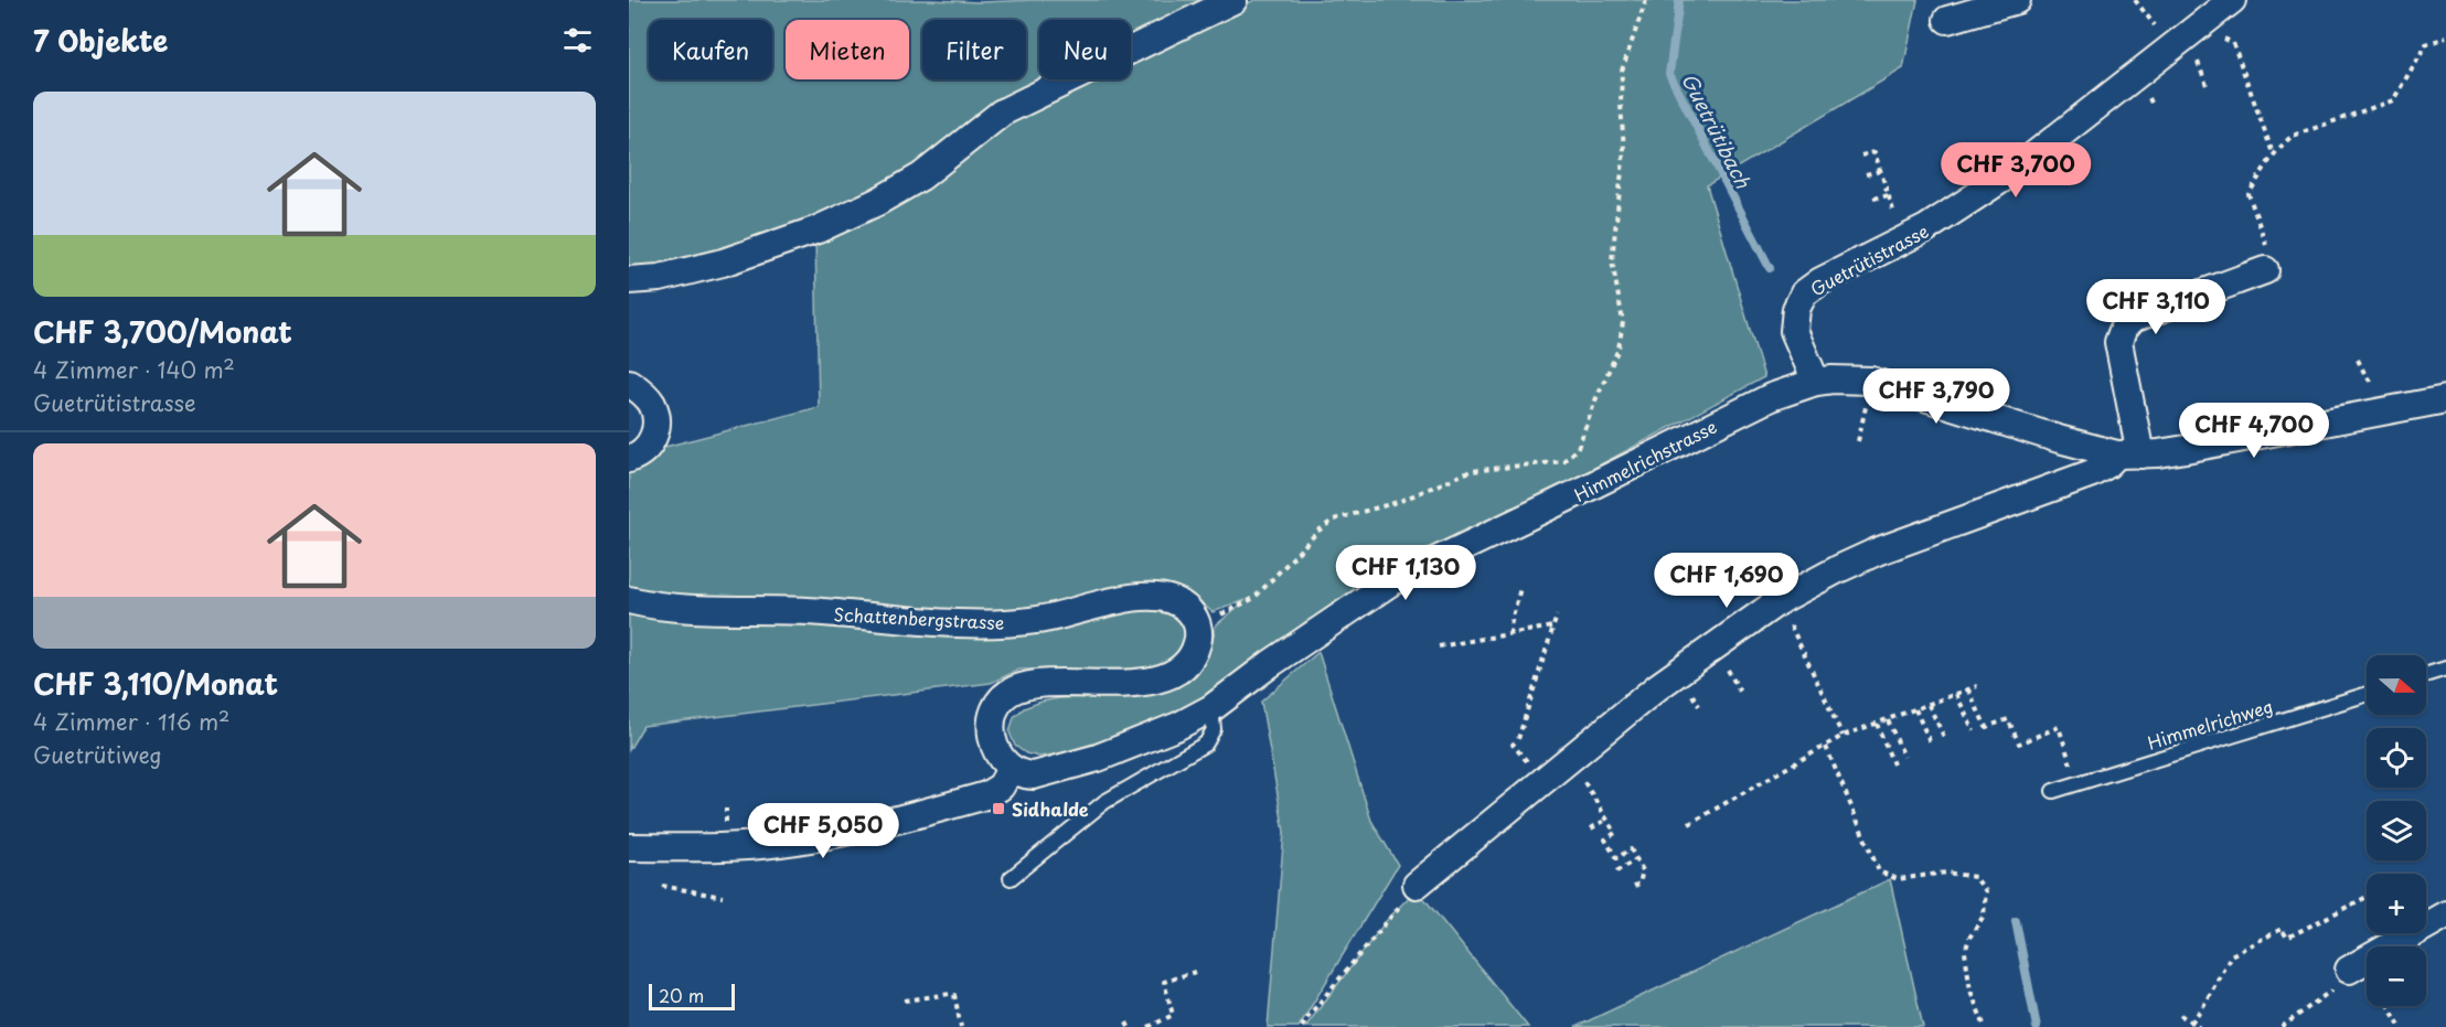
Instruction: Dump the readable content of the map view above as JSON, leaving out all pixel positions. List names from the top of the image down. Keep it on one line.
{"streets":{"street":["Guetrütistrasse","Himmelrichstrasse","Schattenbergstrasse"],"lane":["Himmelrichweg"]},"crossings":[["Guetrütistrasse","Himmelrichstrasse"]],"water":["Guetrütibach"],"places":{"transit":["Sidhalde"]},"scale_bar":"20 m","north":"right","page":{"heading":"7 Objekte","chip":["Kaufen","Mieten","Filter","Neu"],"list":[{"name":"CHF 3,700/Monat","note":"4 Zimmer · 140 m² · Guetrütistrasse"},{"name":"CHF 3,110/Monat","note":"4 Zimmer · 116 m² · Guetrütiweg"}],"price":["CHF 3,700","CHF 3,110","CHF 3,790","CHF 4,700","CHF 1,130","CHF 1,690","CHF 5,050"],"map_buttons":["+","−"],"scale":"20 m"}}
